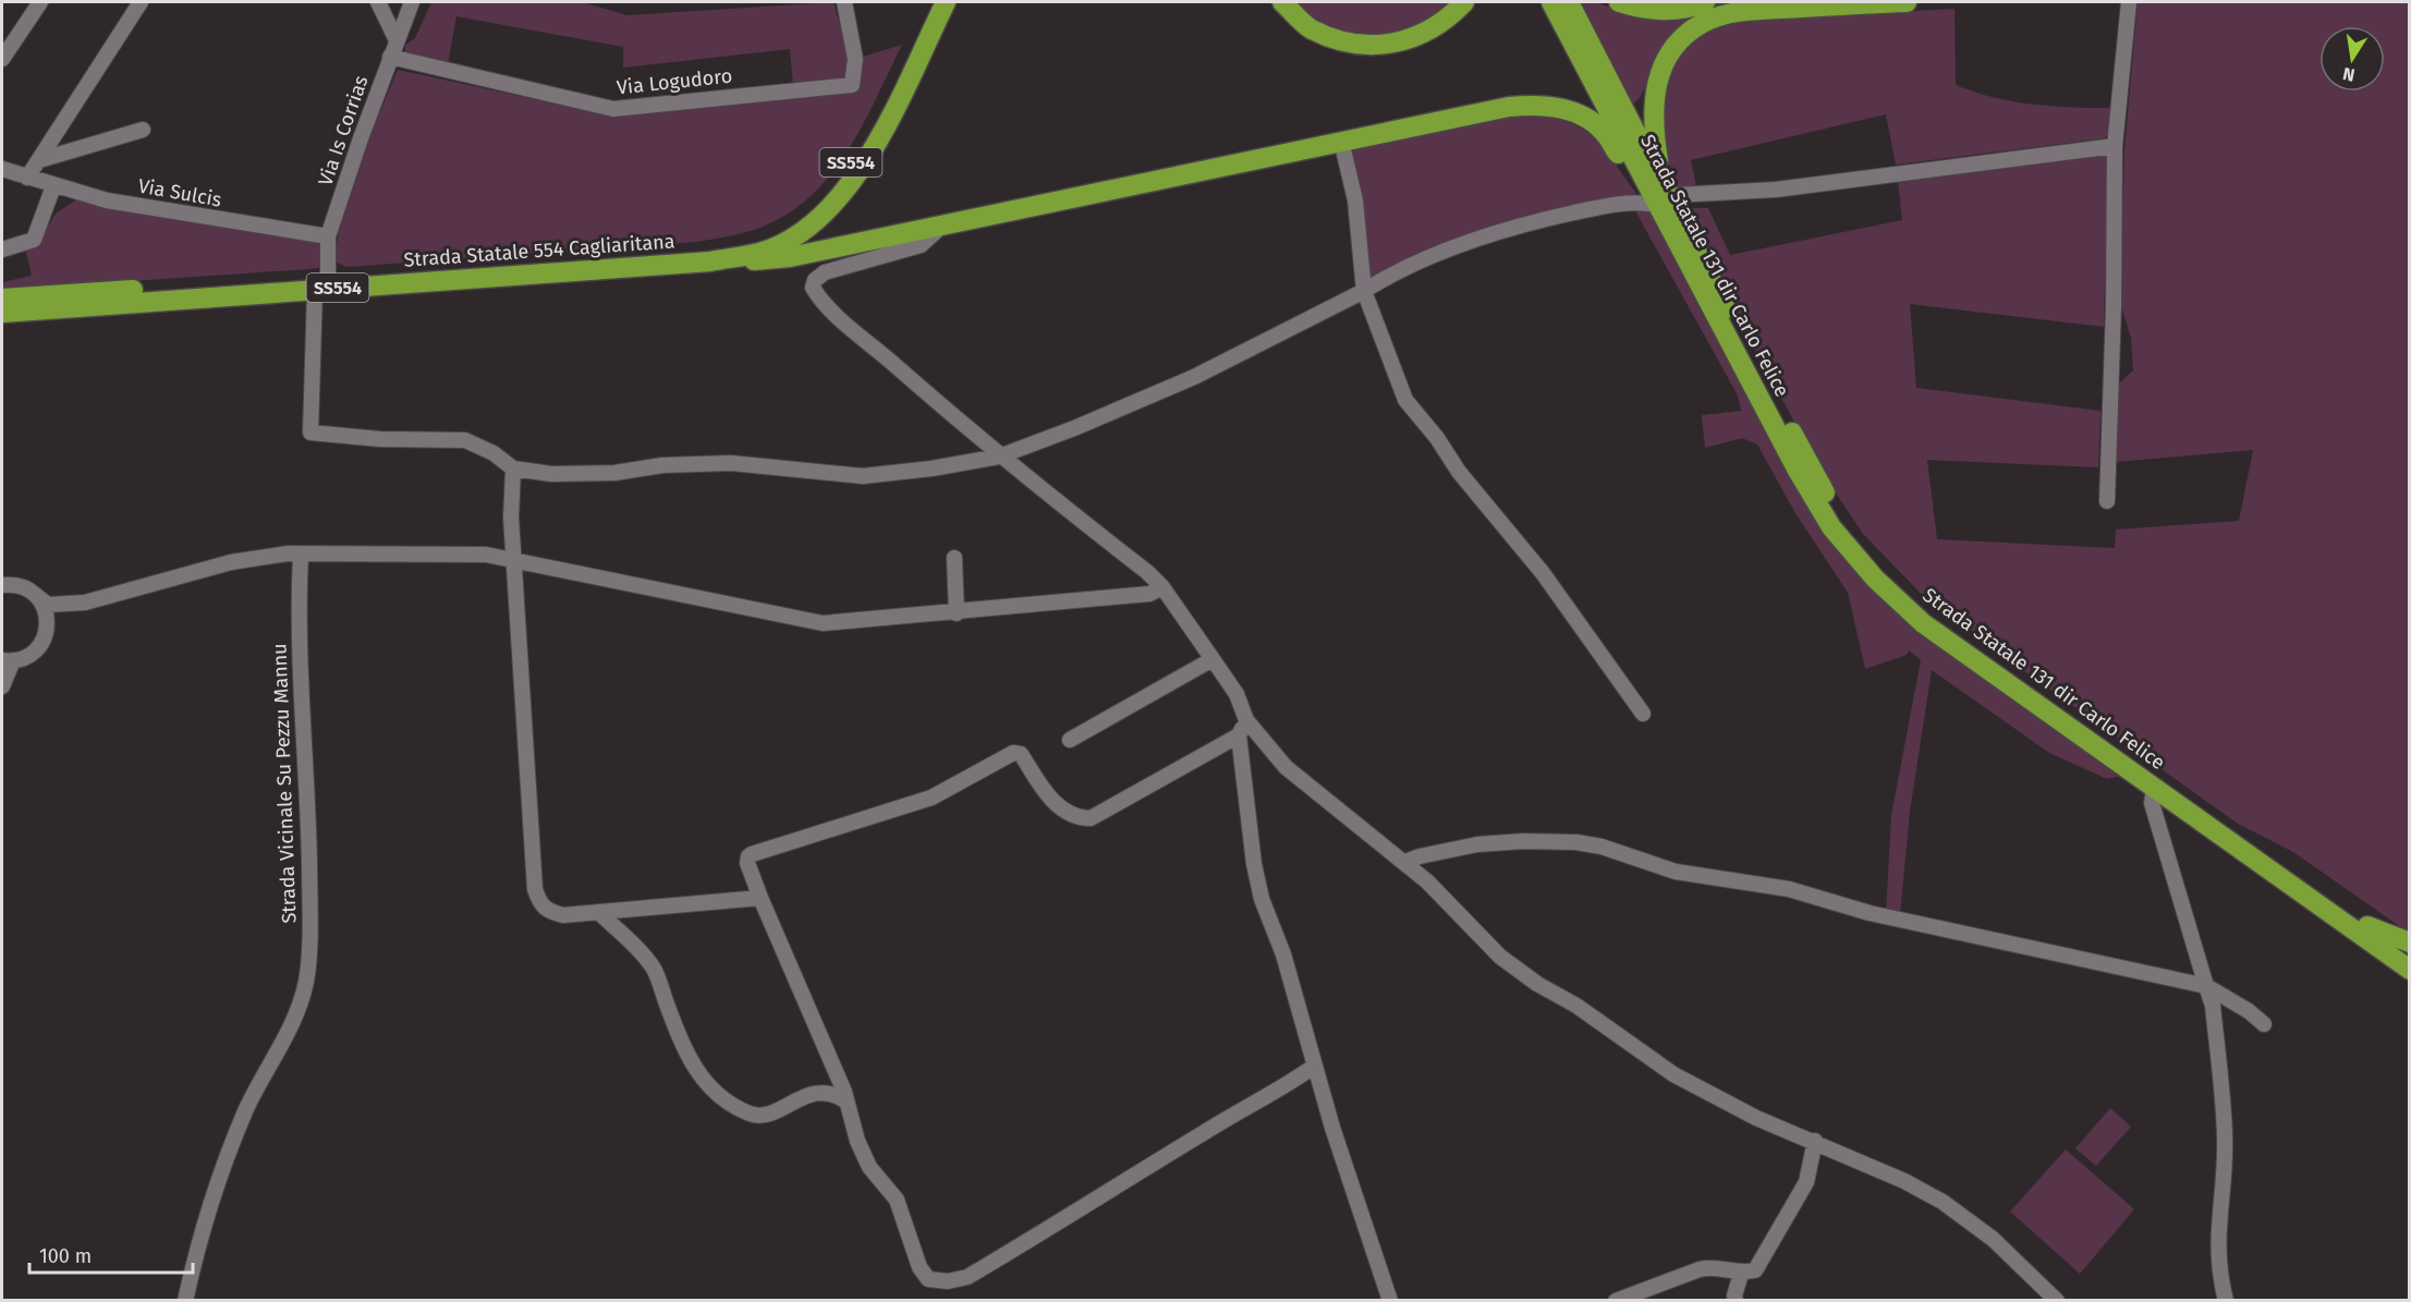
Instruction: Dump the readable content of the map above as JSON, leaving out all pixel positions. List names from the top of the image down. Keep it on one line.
{"streets":{"highway":["SS554","Strada Statale 554 Cagliaritana","Strada Statale 131 dir Carlo Felice"],"street":["Via Logudoro","Via Is Corrias","Via Sulcis","Strada Vicinale Su Pezzu Mannu"]},"crossings":[["Via Logudoro","Via Is Corrias"],["Via Is Corrias","Via Sulcis"],["Via Is Corrias","Strada Statale 554 Cagliaritana"]],"scale_bar":"100 m","north":"bottom"}
